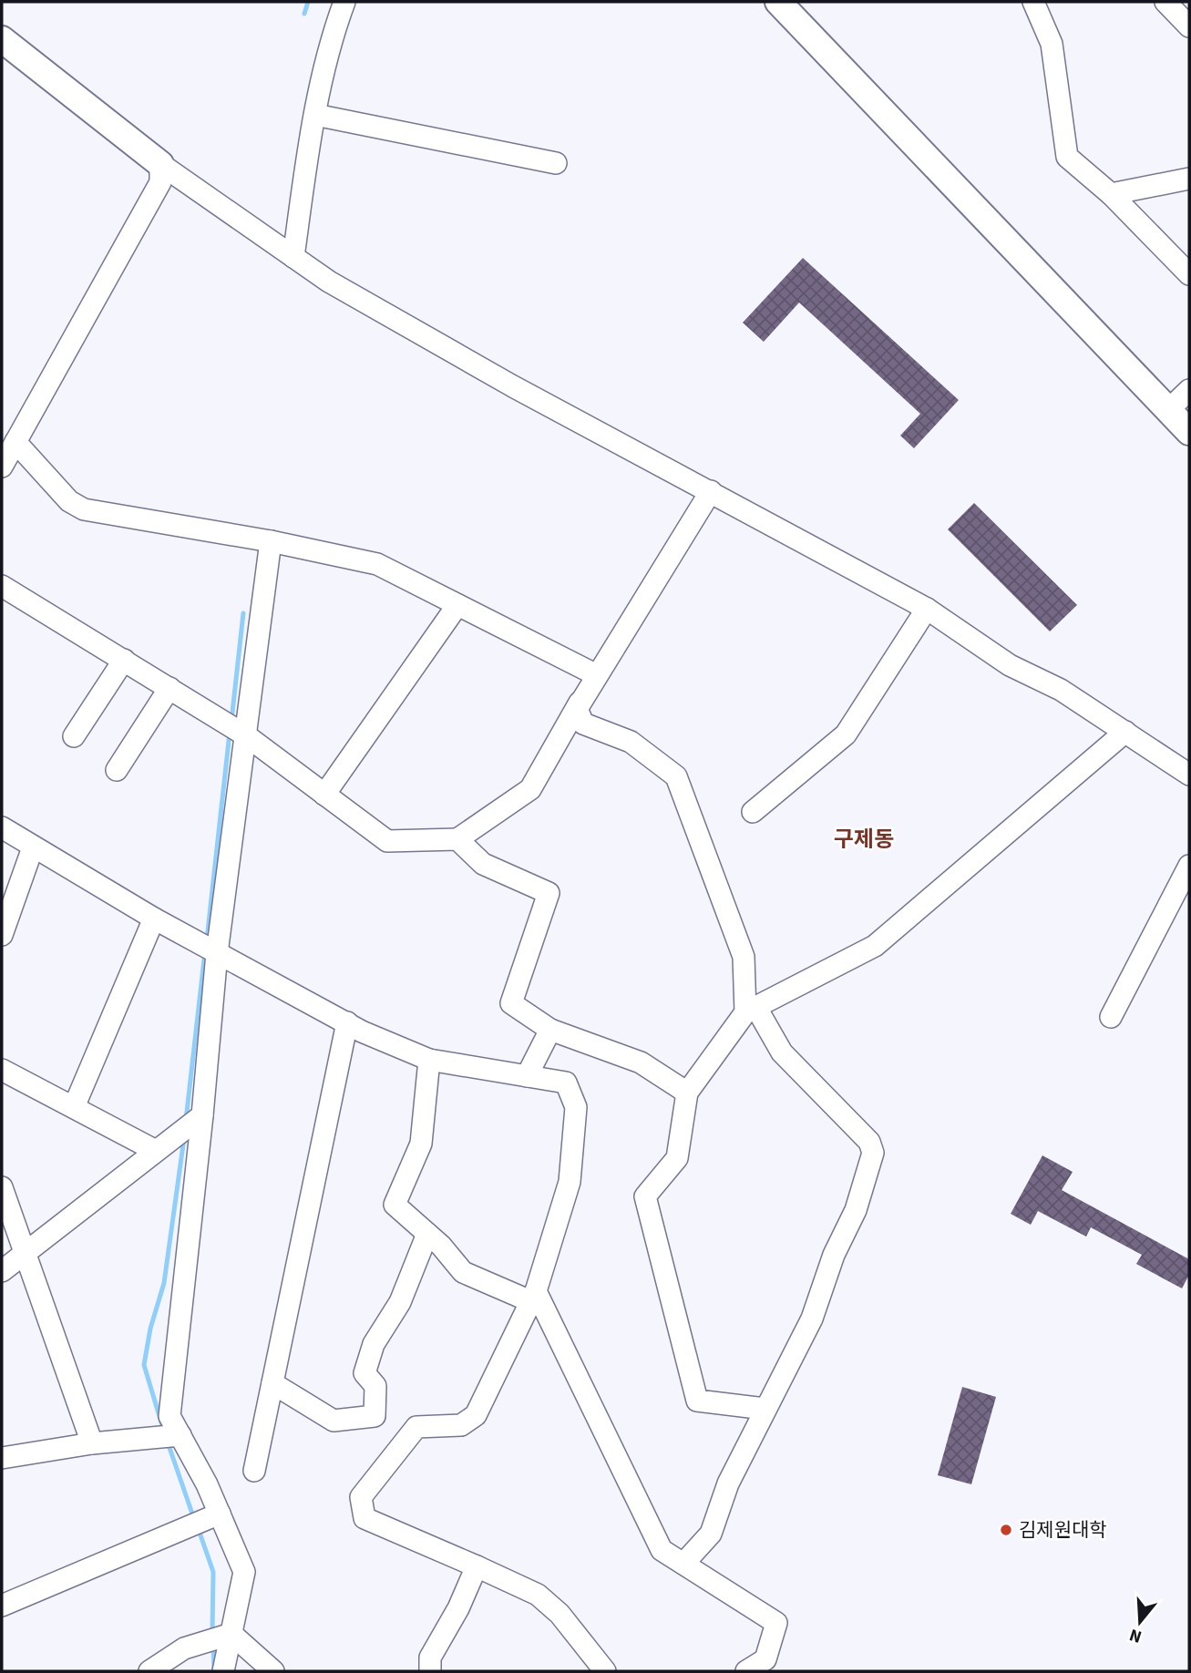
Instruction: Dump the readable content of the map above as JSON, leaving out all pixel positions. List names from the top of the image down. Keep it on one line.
{"districts":["구제동"],"places":["김제원대학"],"north":"bottom"}
